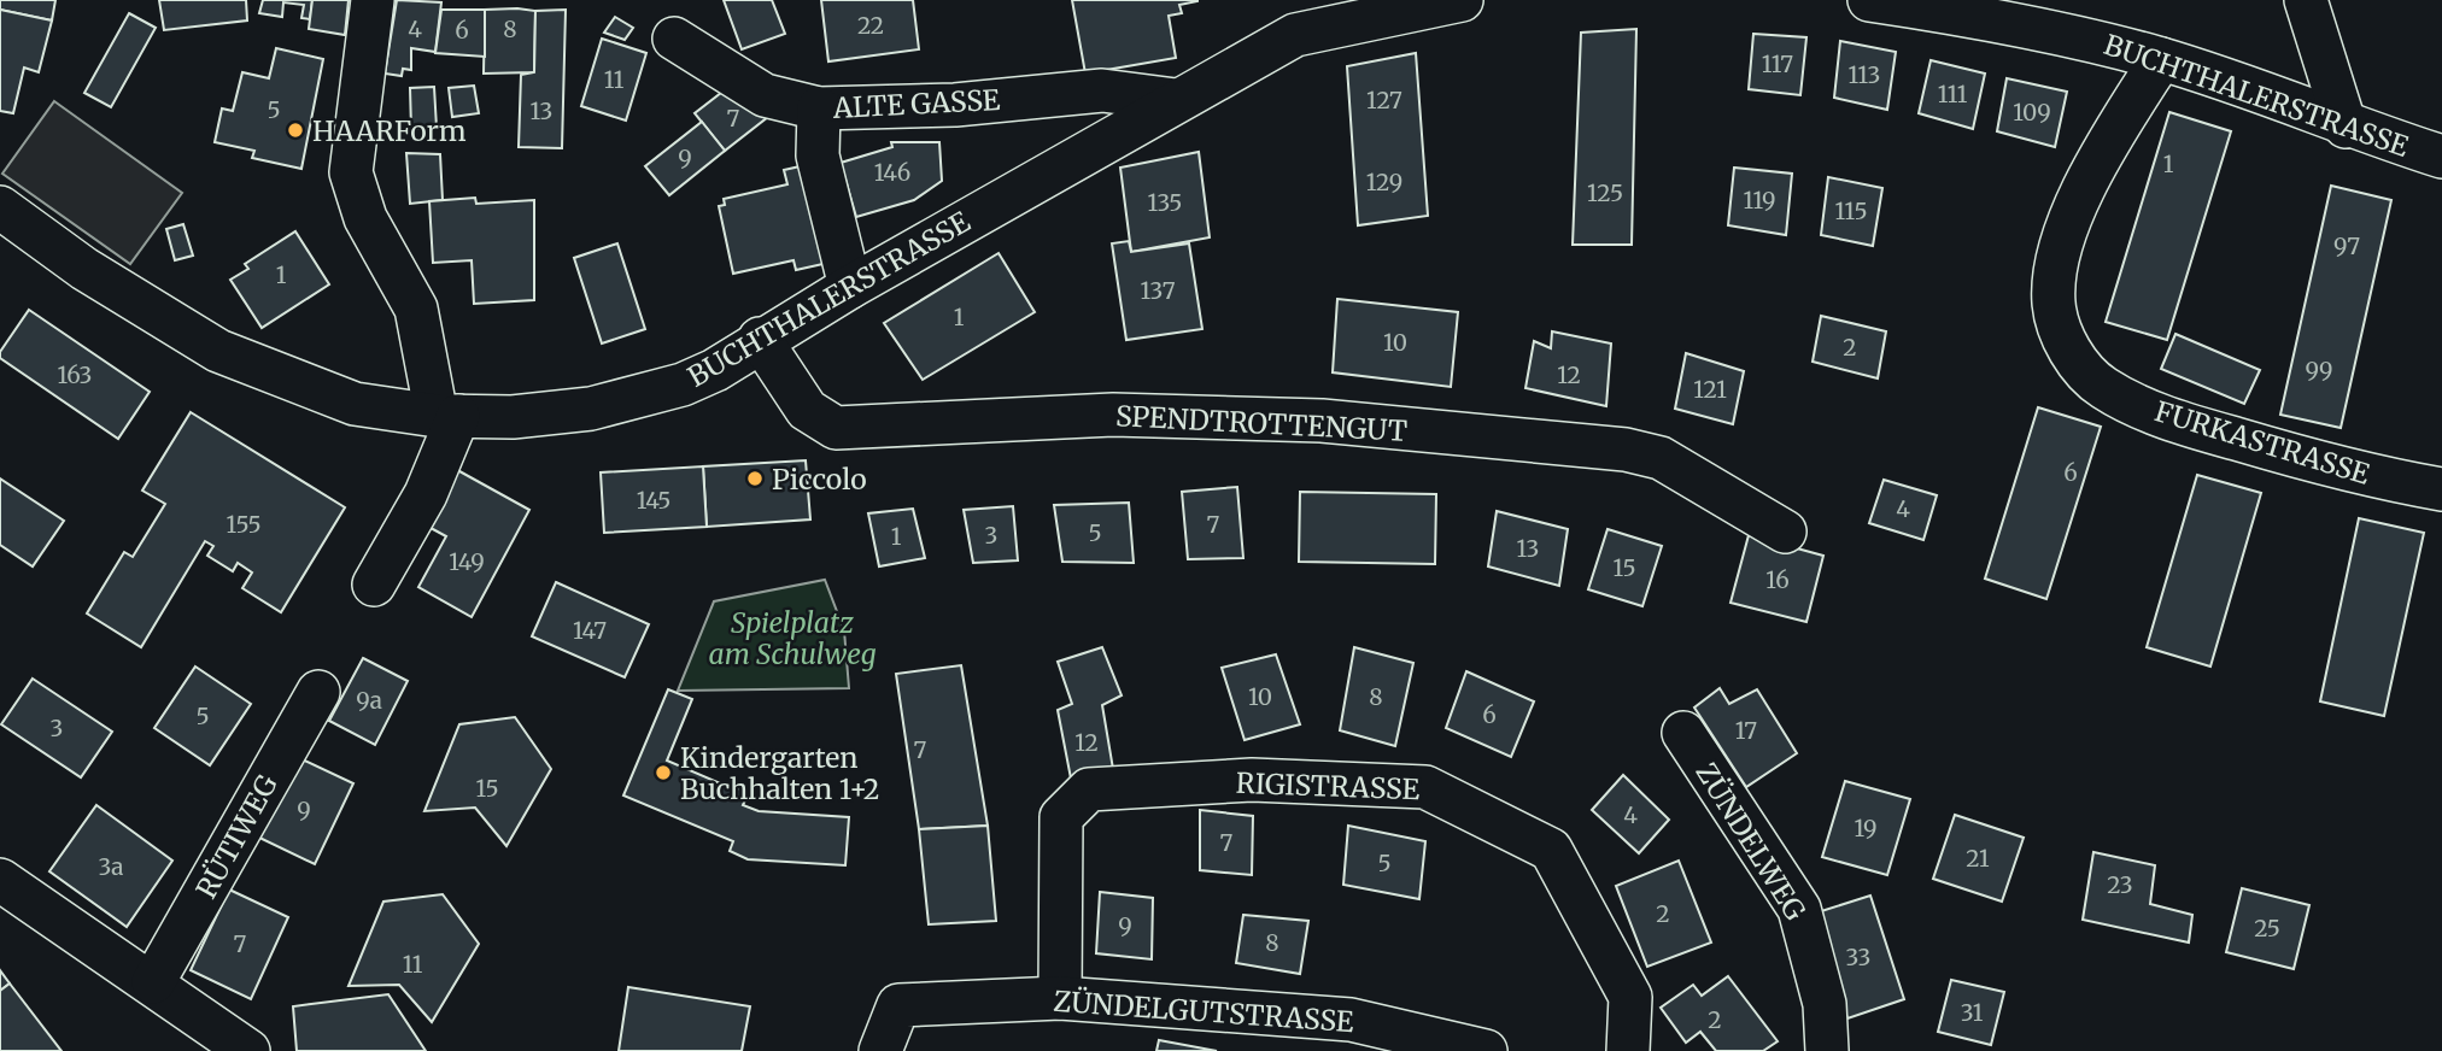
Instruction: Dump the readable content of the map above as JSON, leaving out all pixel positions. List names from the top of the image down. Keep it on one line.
{"streets":{"street":["BUCHTHALERSTRASSE","ALTE GASSE","SPENDTROTTENGUT","FURKASTRASSE","RIGISTRASSE","RÜTIWEG","ZÜNDELWEG","ZÜNDELGUTSTRASSE"]},"crossings":[["BUCHTHALERSTRASSE","ALTE GASSE"],["BUCHTHALERSTRASSE","SPENDTROTTENGUT"],["BUCHTHALERSTRASSE","FURKASTRASSE"],["RIGISTRASSE","ZÜNDELGUTSTRASSE"]],"parks":["Spielplatz am Schulweg"],"places":["HAARForm","Piccolo","Kindergarten Buchhalten 1+2"],"house_numbers":["22","4","8","6","117","113","11","111","127","5","13","109","7","9","1","146","129","125","119","135","115","97","1","137","1","10","2","99","163","12","121","6","145","4","155","7","5","3","1","13","149","15","16","147","10","8","9a","6","5","3","17","12","7","15","9","4","19","7","21","5","3a","23","2","9","25","8","7","33","11","31","2"]}
